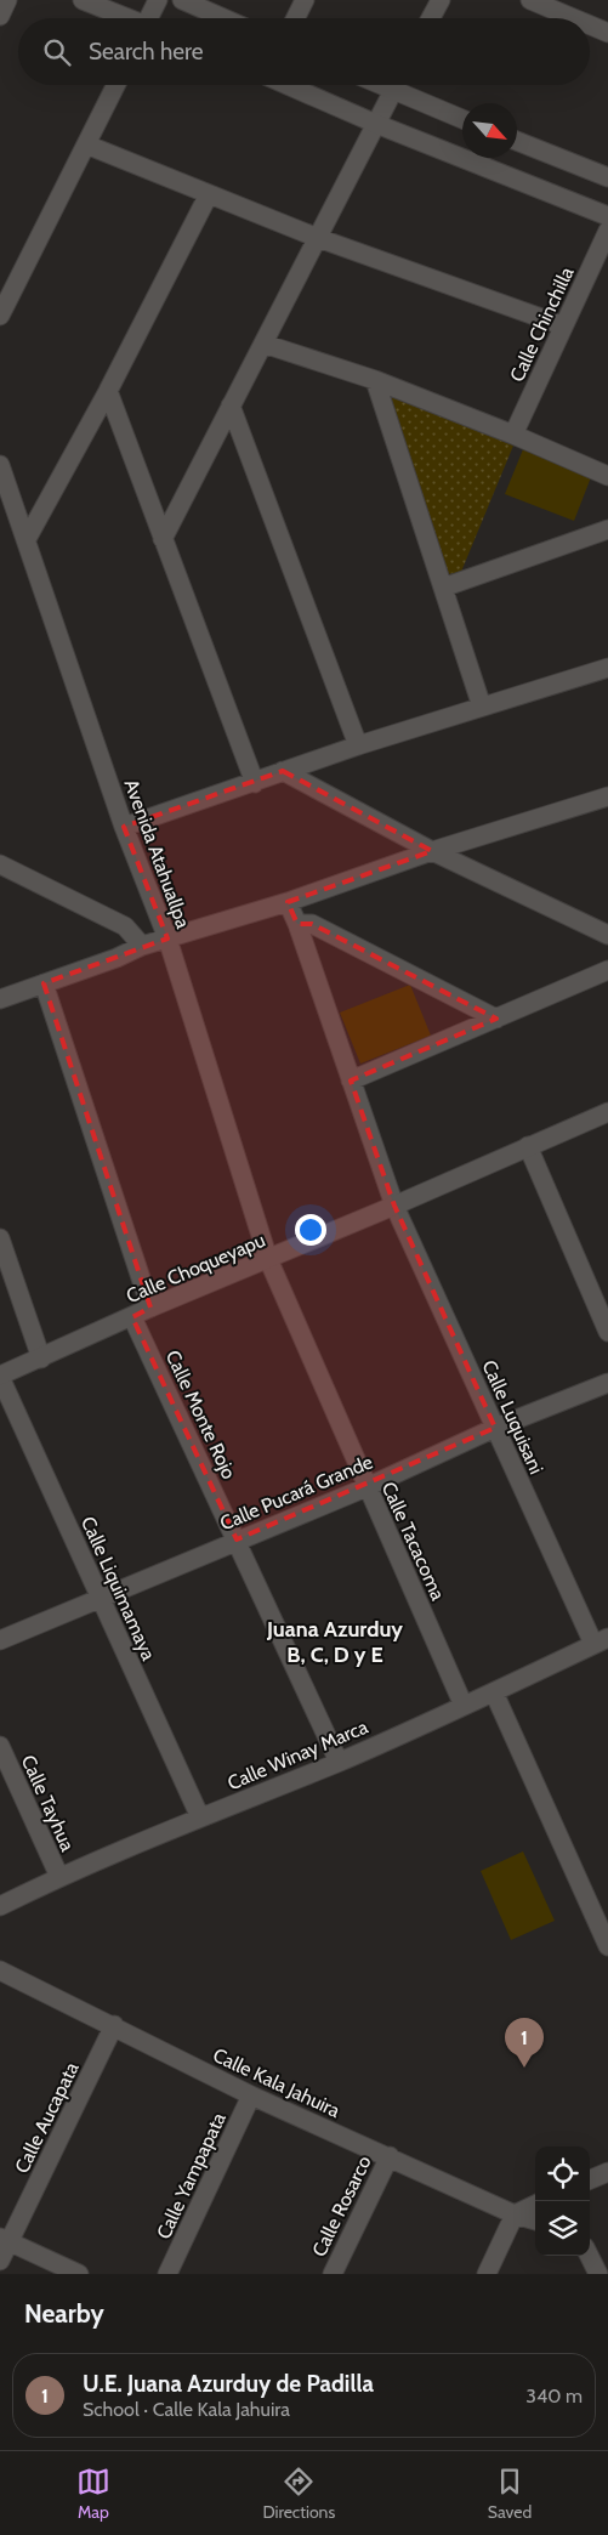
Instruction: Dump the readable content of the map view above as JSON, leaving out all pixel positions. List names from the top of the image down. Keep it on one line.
{"streets":{"street":["Calle Chinchilla","Avenida Atahuallpa","Calle Choqueyapu","Calle Monte Rojo","Calle Luquisani","Calle Pucará Grande","Calle Tacacoma","Calle Liquimamaya","Calle Winay Marca","Calle Tayhua","Calle Kala Jahuira","Calle Aucapata","Calle Yampapata","Calle Rosarco"]},"crossings":[["Avenida Atahuallpa","Calle Choqueyapu"],["Avenida Atahuallpa","Calle Tacacoma"],["Calle Choqueyapu","Calle Monte Rojo"],["Calle Choqueyapu","Calle Luquisani"],["Calle Choqueyapu","Calle Tacacoma"],["Calle Choqueyapu","Calle Liquimamaya"],["Calle Monte Rojo","Calle Pucará Grande"],["Calle Monte Rojo","Calle Winay Marca"],["Calle Luquisani","Calle Pucará Grande"],["Calle Luquisani","Calle Winay Marca"],["Calle Pucará Grande","Calle Tacacoma"],["Calle Pucará Grande","Calle Liquimamaya"],["Calle Tacacoma","Calle Winay Marca"],["Calle Liquimamaya","Calle Winay Marca"],["Calle Winay Marca","Calle Tayhua"],["Calle Kala Jahuira","Calle Aucapata"],["Calle Kala Jahuira","Calle Yampapata"],["Calle Kala Jahuira","Calle Rosarco"]],"districts":["Juana Azurduy B, C, D y E"],"north":"bottom right","page":{"search":"Search here","pins":"1","heading":"Nearby","list":[{"mark":"1","name":"U.E. Juana Azurduy de Padilla","note":"School · Calle Kala Jahuira","value":"340 m"}],"nav":["Map","Directions","Saved"]}}
